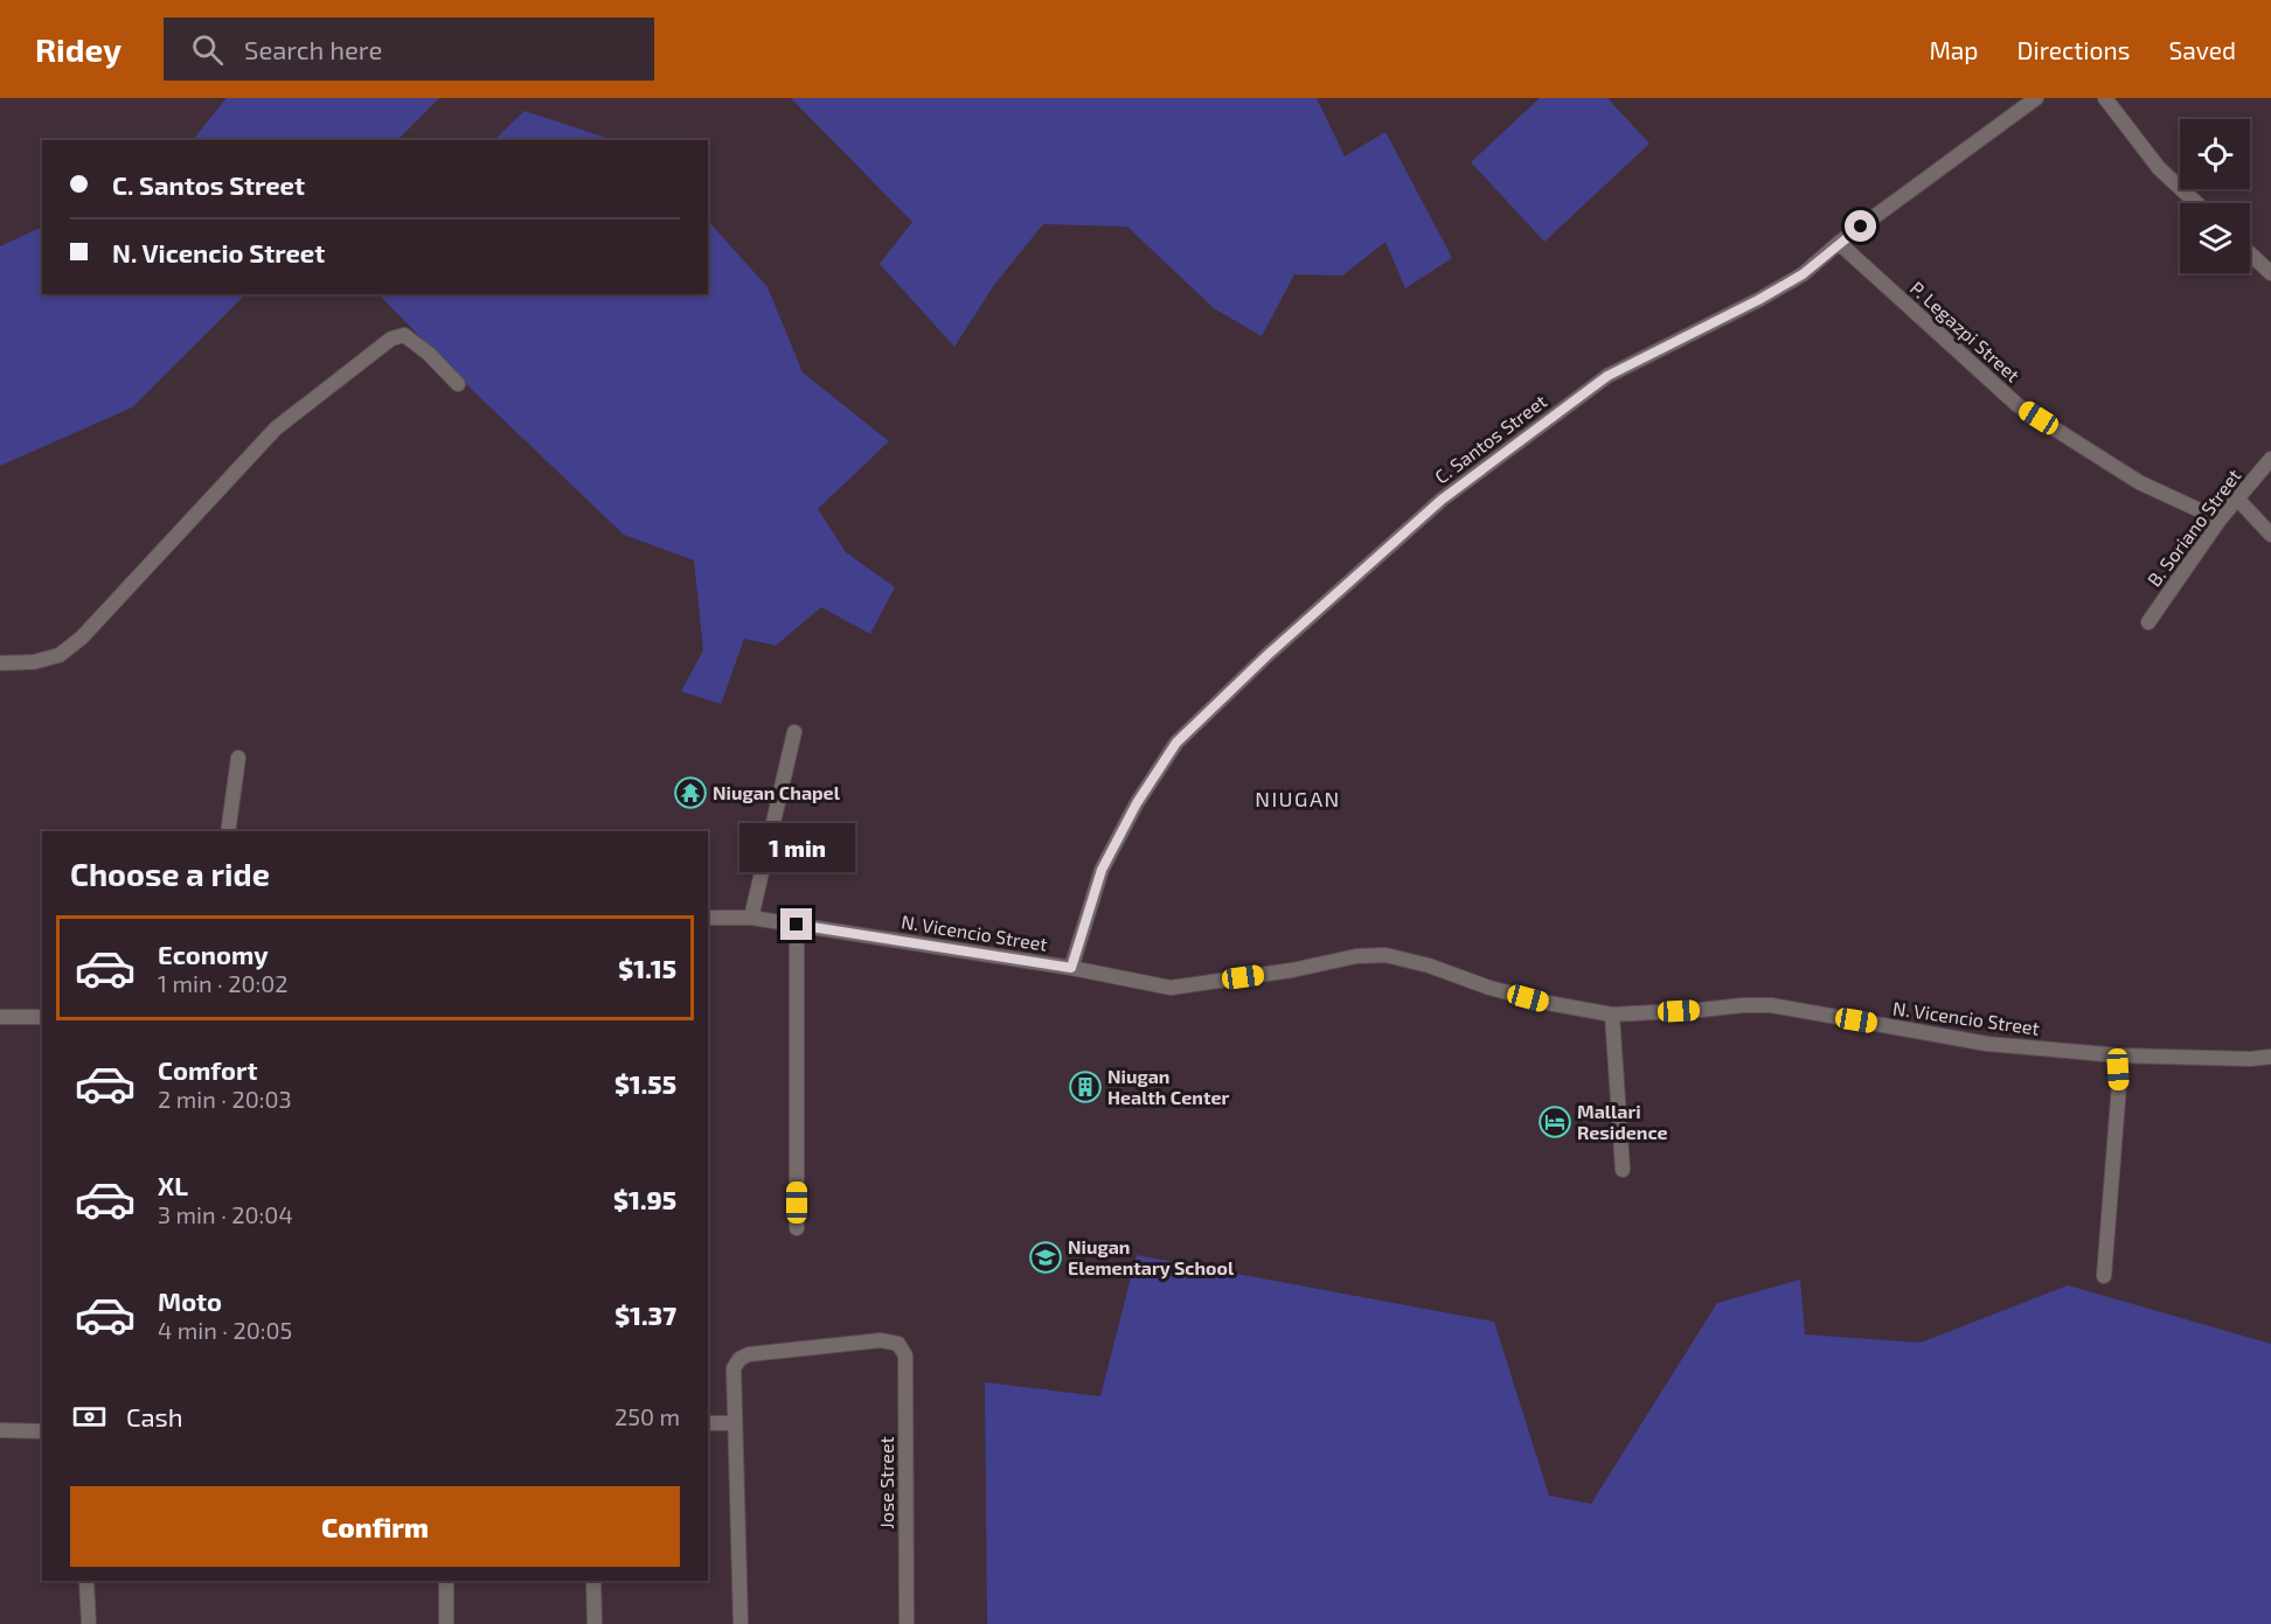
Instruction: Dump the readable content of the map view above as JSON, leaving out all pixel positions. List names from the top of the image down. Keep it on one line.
{"streets":{"street":["P. Legazpi Street","C. Santos Street","B. Soriano Street","N. Vicencio Street","Jose Street"]},"crossings":[["P. Legazpi Street","C. Santos Street"],["P. Legazpi Street","B. Soriano Street"],["C. Santos Street","N. Vicencio Street"]],"districts":["NIUGAN"],"places":{"temple":["Niugan Chapel"],"building":["Niugan Health Center"],"hotel":["Mallari Residence"],"school or university":["Niugan Elementary School"]},"page":{"header":"Ridey","search":"Search here","nav":["Map","Directions","Saved"],"banner":["C. Santos Street","N. Vicencio Street"],"bubble":"1 min","heading":"Choose a ride","list":[{"name":"Economy","note":"1 min · 20:02","value":"$1.15"},{"name":"Comfort","note":"2 min · 20:03","value":"$1.55"},{"name":"XL","note":"3 min · 20:04","value":"$1.95"},{"name":"Moto","note":"4 min · 20:05","value":"$1.37"}],"pay":["Cash","250 m"],"buttons":"Confirm"}}
